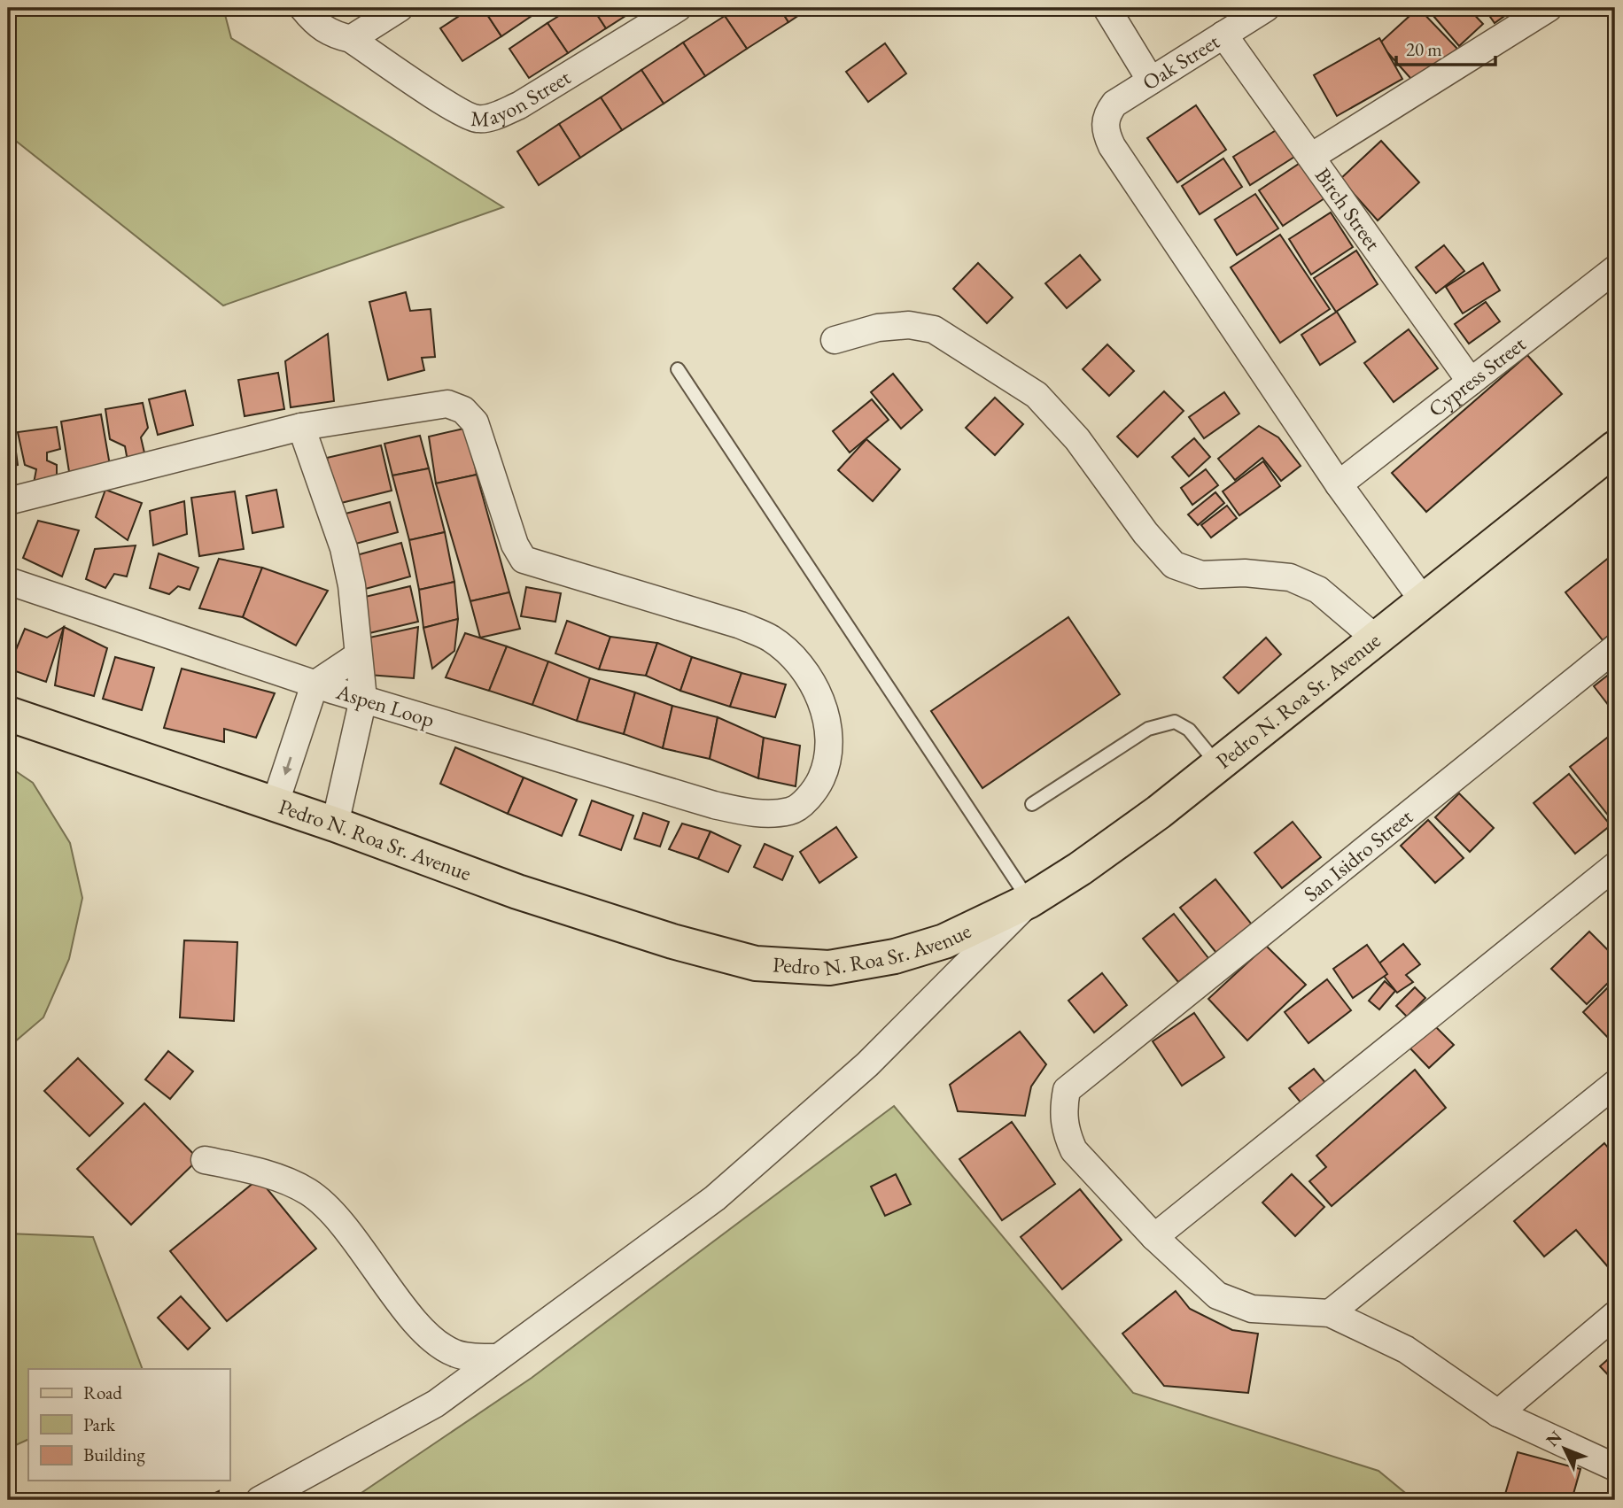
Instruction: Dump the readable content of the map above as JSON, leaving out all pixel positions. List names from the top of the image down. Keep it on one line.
{"streets":{"main road":["Pedro N. Roa Sr. Avenue"],"street":["Oak Street","Mayon Street","Birch Street","Cypress Street","Aspen Loop","San Isidro Street"]},"crossings":[["Oak Street","Birch Street"],["Oak Street","Cypress Street"],["Birch Street","Cypress Street"]],"legend":["Road","Park","Building"],"scale_bar":"20 m","north":"top left"}
